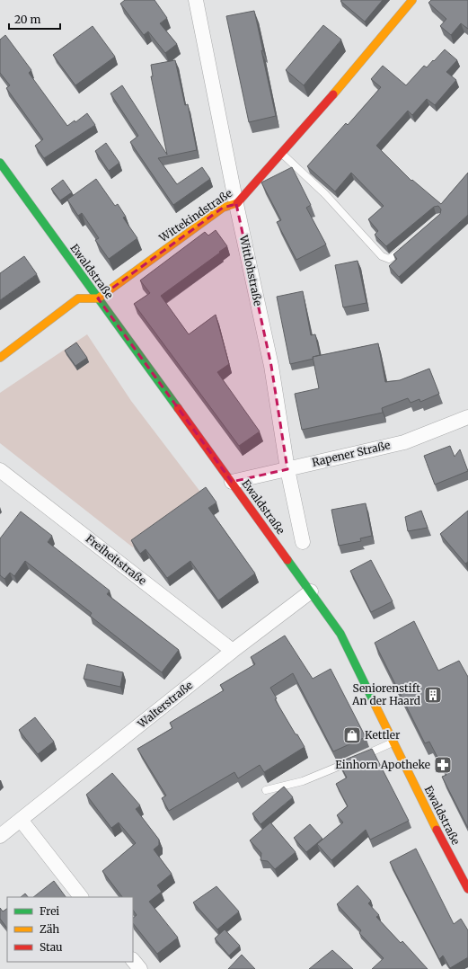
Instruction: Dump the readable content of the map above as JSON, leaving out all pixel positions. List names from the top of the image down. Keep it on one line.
{"streets":{"street":["Wittekindstraße","Wittlohstraße","Ewaldstraße","Rapener Straße","Freiheitstraße","Walterstraße"]},"crossings":[["Wittekindstraße","Wittlohstraße"],["Wittekindstraße","Ewaldstraße"],["Wittlohstraße","Rapener Straße"],["Ewaldstraße","Rapener Straße"],["Ewaldstraße","Walterstraße"],["Freiheitstraße","Walterstraße"]],"places":{"building":["Seniorenstift An der Haard"],"shop":["Kettler"],"pharmacy":["Einhorn Apotheke"]},"legend":["Frei","Zäh","Stau"],"scale_bar":"20 m"}
